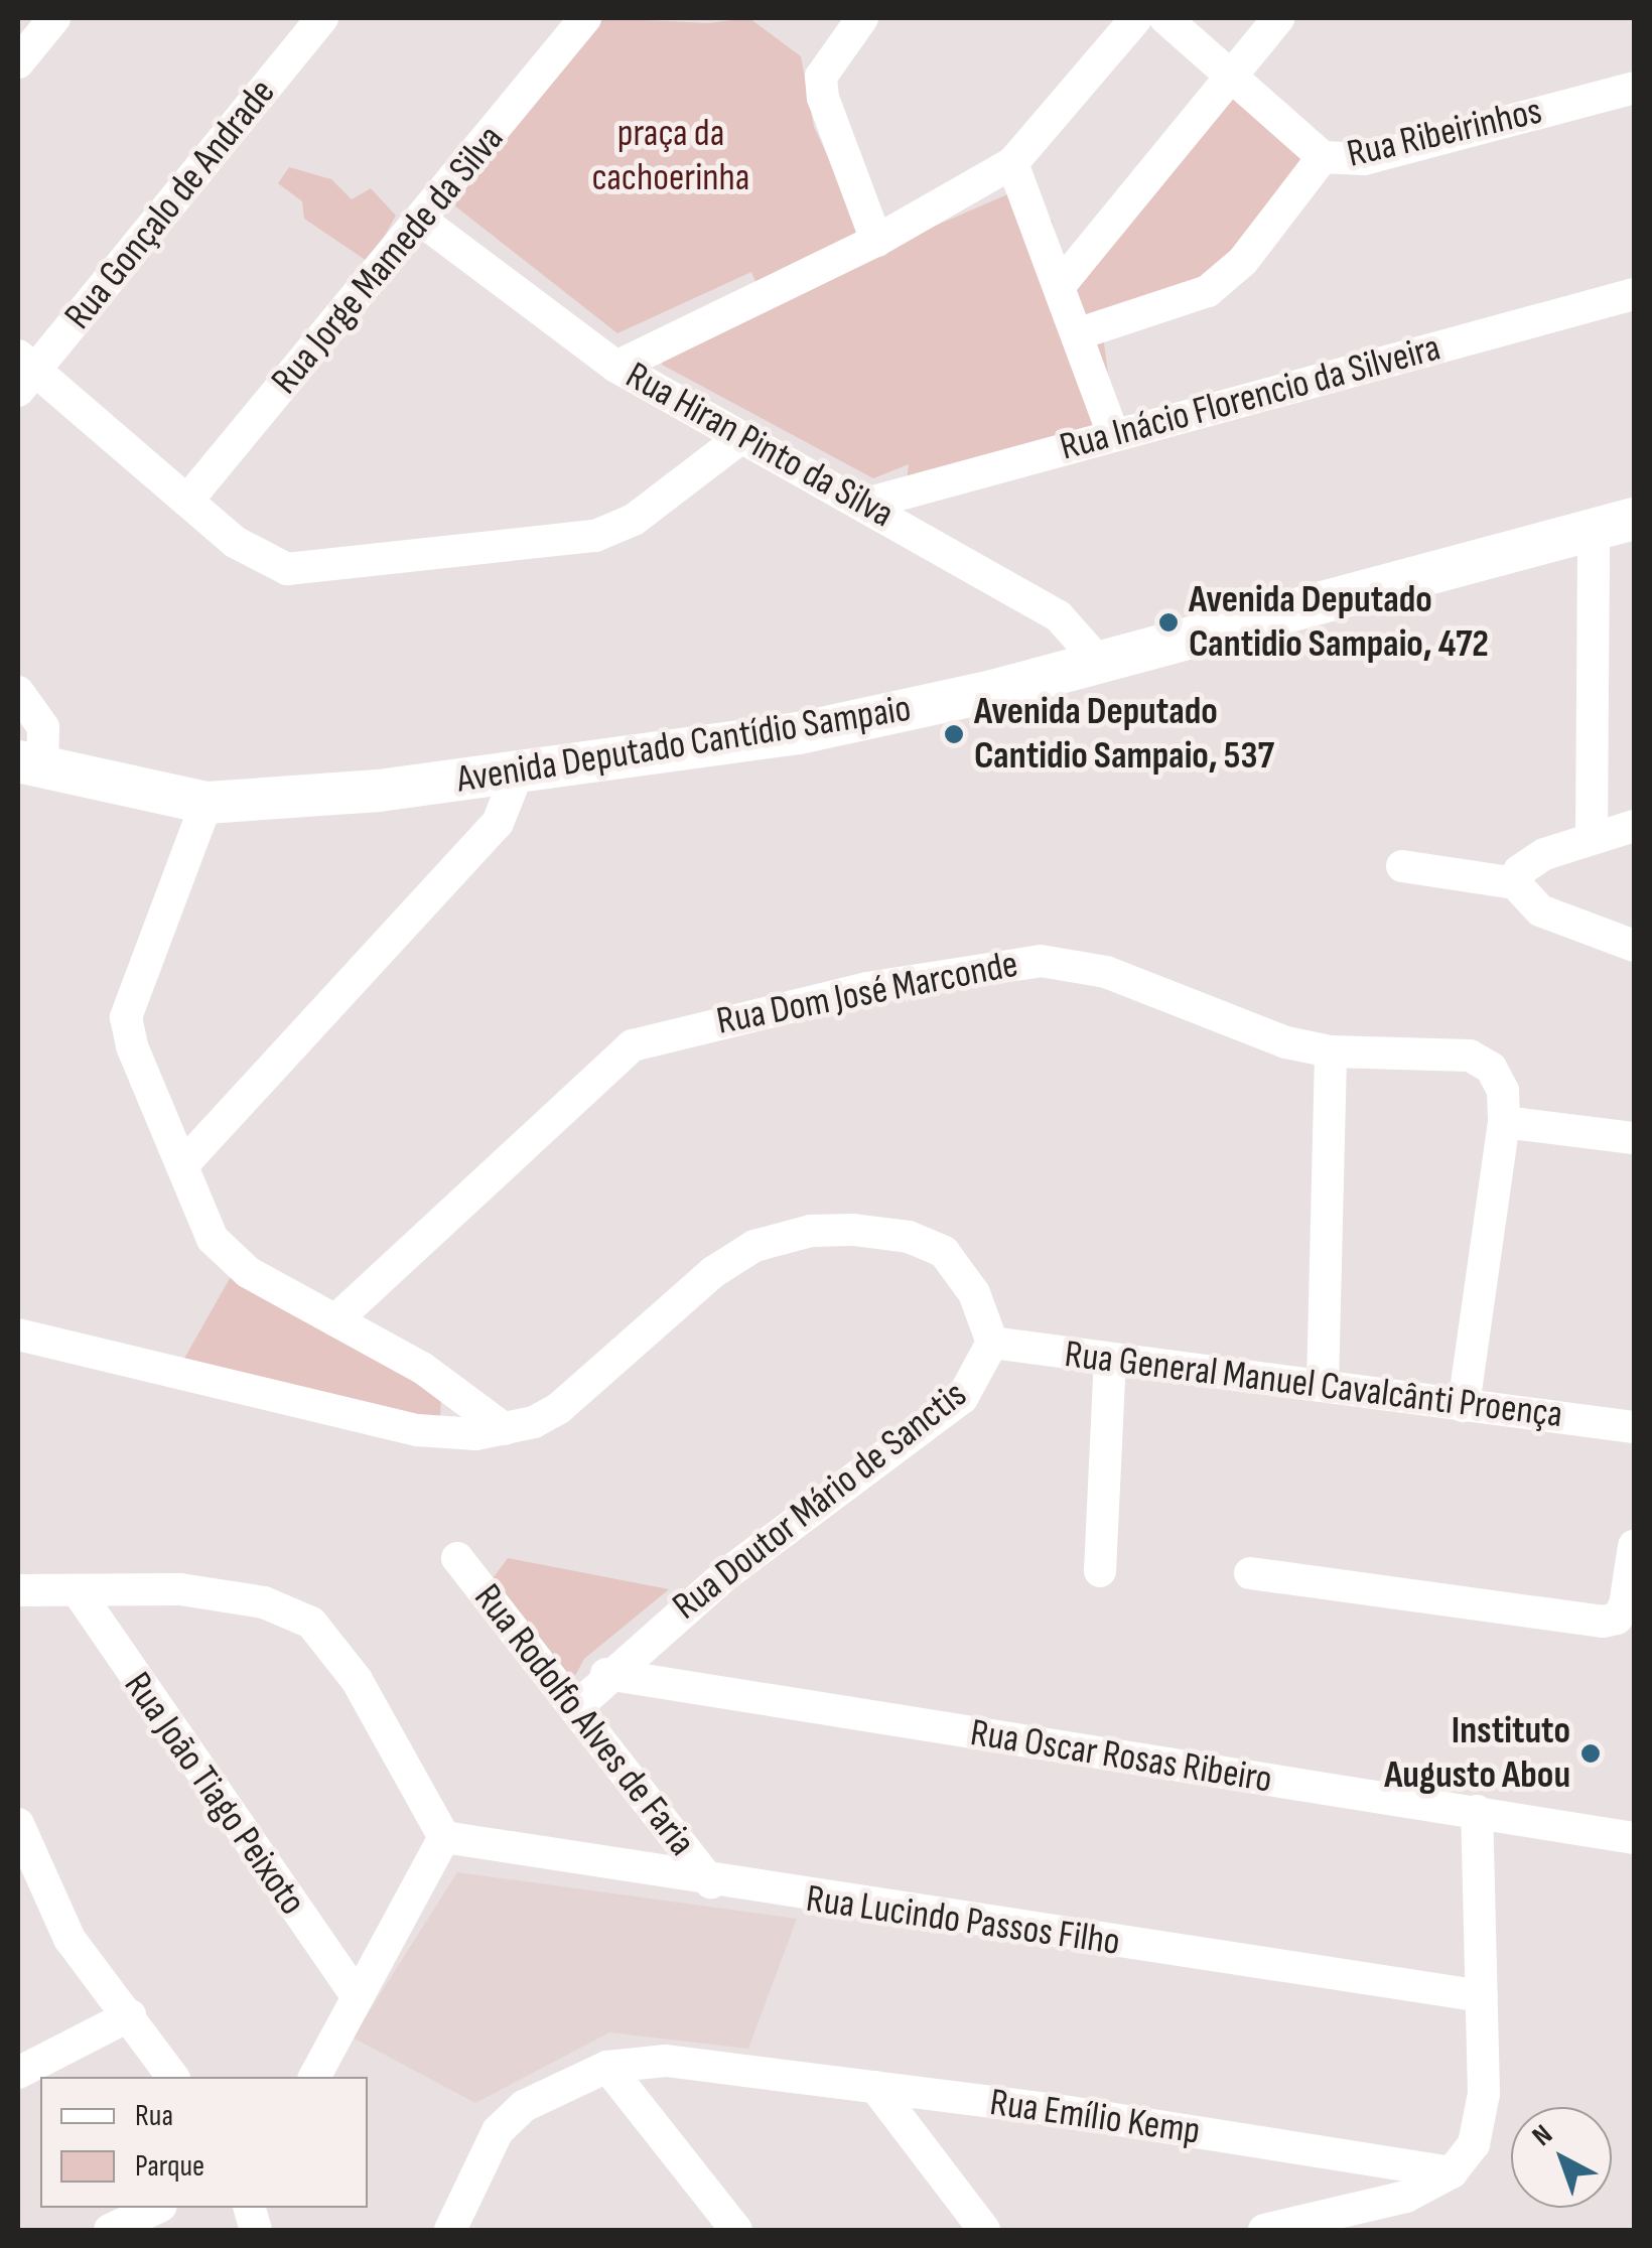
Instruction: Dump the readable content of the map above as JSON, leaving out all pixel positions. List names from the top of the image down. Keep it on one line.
{"streets":{"main road":["Avenida Deputado Cantídio Sampaio"],"street":["Rua Ribeirinhos","Rua Gonçalo de Andrade","Rua Jorge Mamede da Silva","Rua Inácio Florencio da Silveira","Rua Hiran Pinto da Silva","Rua Dom José Marconde","Rua General Manuel Cavalcânti Proença","Rua Doutor Mário de Sanctis","Rua Rodolfo Alves de Faria","Rua Oscar Rosas Ribeiro","Rua João Tiago Peixoto","Rua Lucindo Passos Filho","Rua Emílio Kemp"]},"crossings":[["Rua Jorge Mamede da Silva","Rua Hiran Pinto da Silva"],["Rua Inácio Florencio da Silveira","Rua Hiran Pinto da Silva"],["Rua Hiran Pinto da Silva","Avenida Deputado Cantídio Sampaio"],["Rua General Manuel Cavalcânti Proença","Rua Doutor Mário de Sanctis"],["Rua Doutor Mário de Sanctis","Rua Rodolfo Alves de Faria"],["Rua Doutor Mário de Sanctis","Rua Oscar Rosas Ribeiro"],["Rua Rodolfo Alves de Faria","Rua Lucindo Passos Filho"]],"parks":["praça da cachoerinha"],"places":["Avenida Deputado Cantidio Sampaio, 472","Avenida Deputado Cantidio Sampaio, 537","Instituto Augusto Abou"],"legend":["Rua","Parque"],"north":"top left"}
